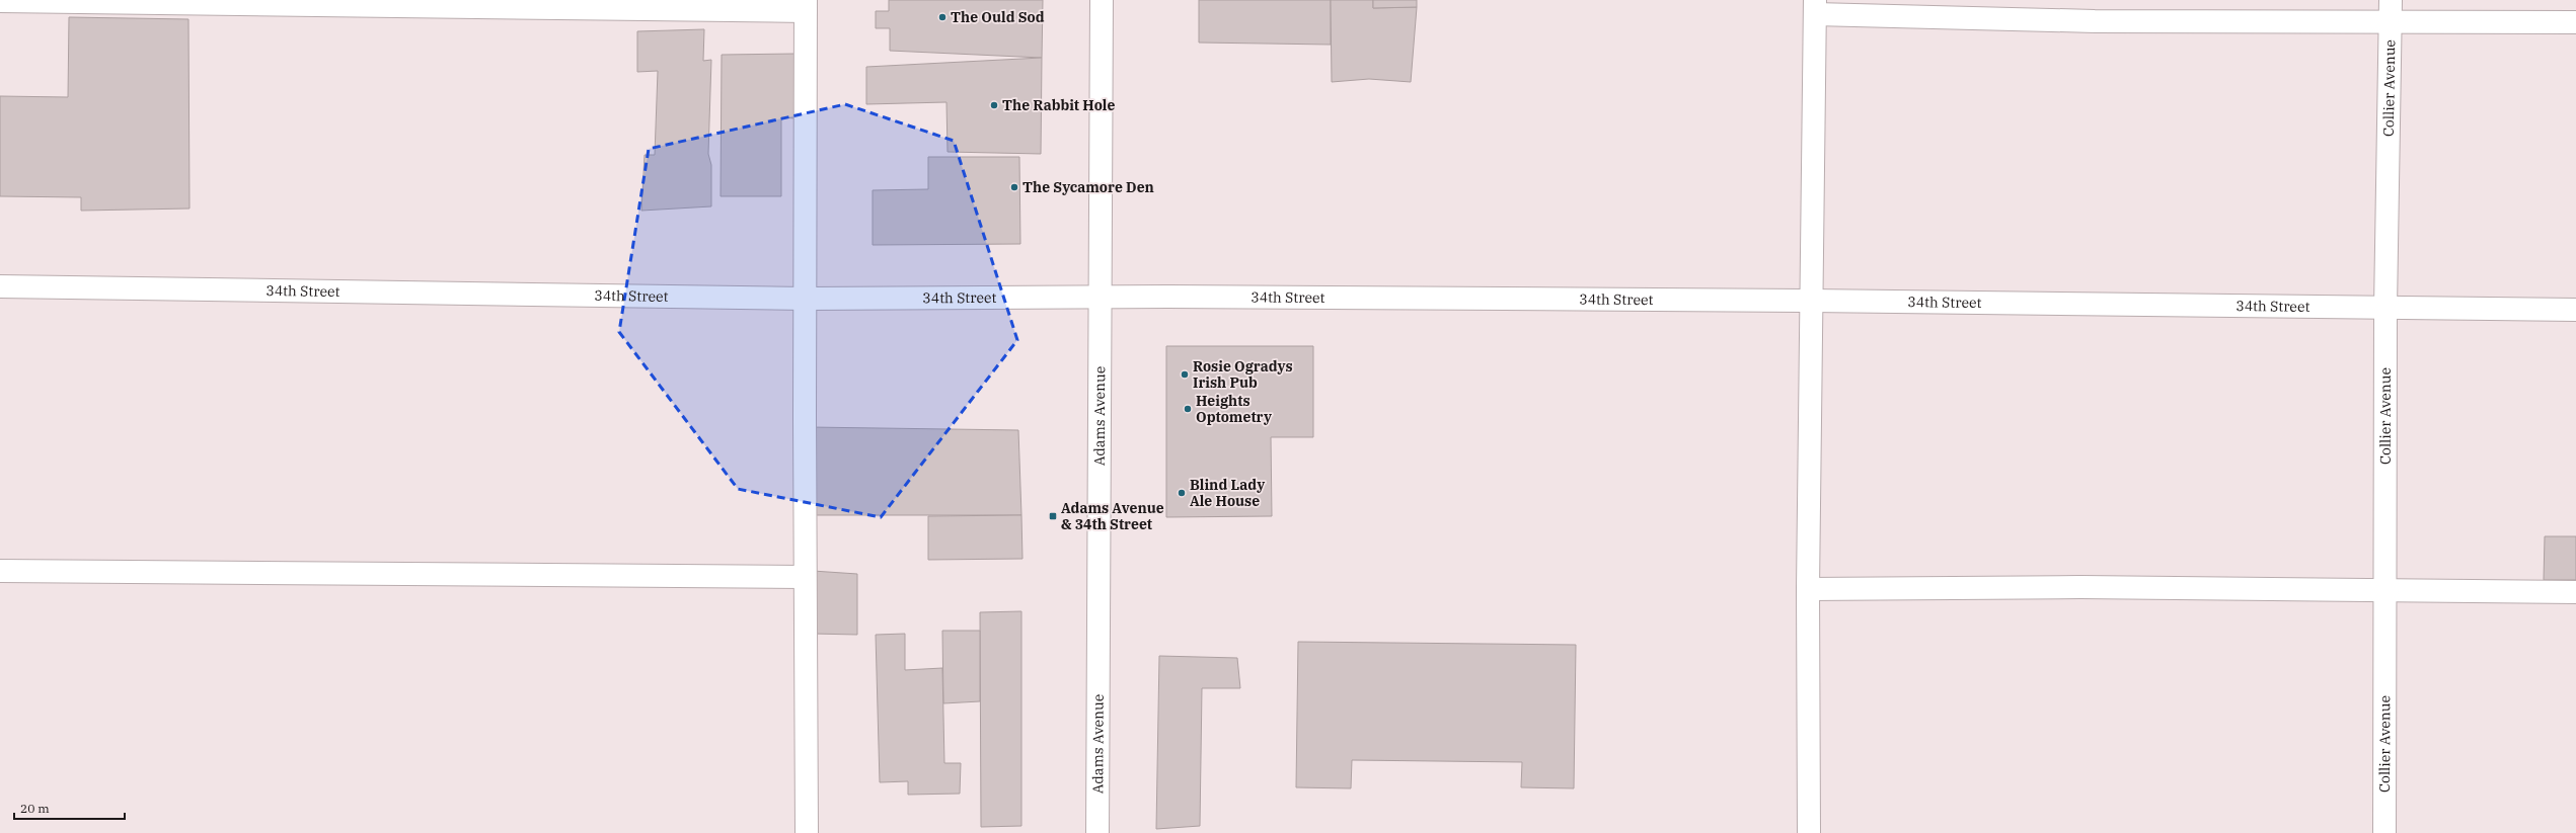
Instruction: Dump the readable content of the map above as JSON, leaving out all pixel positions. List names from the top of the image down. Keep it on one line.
{"streets":{"street":["Collier Avenue","34th Street","Adams Avenue"]},"crossings":[["Collier Avenue","34th Street"],["34th Street","Adams Avenue"]],"places":{"other":["The Ould Sod","The Rabbit Hole","The Sycamore Den","Rosie Ogradys Irish Pub","Heights Optometry","Blind Lady Ale House"],"transit":["Adams Avenue & 34th Street"]},"scale_bar":"20 m"}
